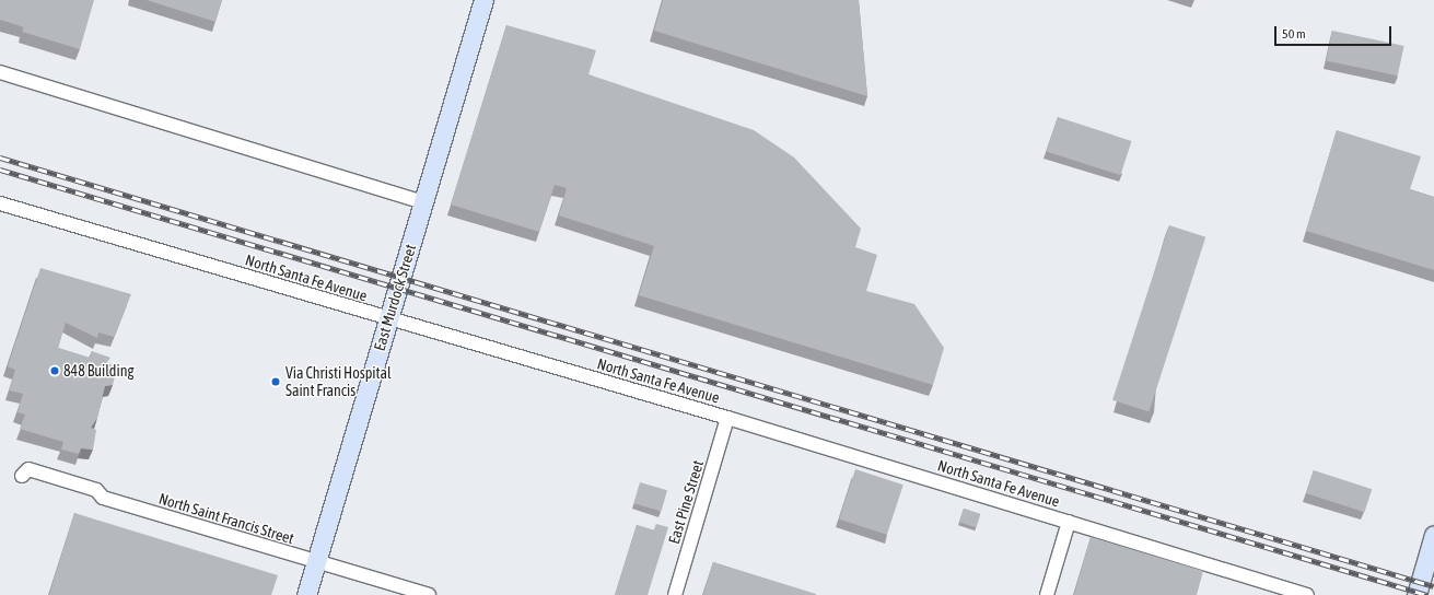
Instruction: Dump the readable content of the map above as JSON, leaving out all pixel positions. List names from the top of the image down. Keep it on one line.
{"streets":{"street":["North Santa Fe Avenue","East Murdock Street","East Pine Street","North Saint Francis Street"]},"crossings":[["North Santa Fe Avenue","East Murdock Street"],["North Santa Fe Avenue","East Pine Street"],["East Murdock Street","North Saint Francis Street"]],"places":["848 Building","Via Christi Hospital Saint Francis"],"scale_bar":"50 m"}
